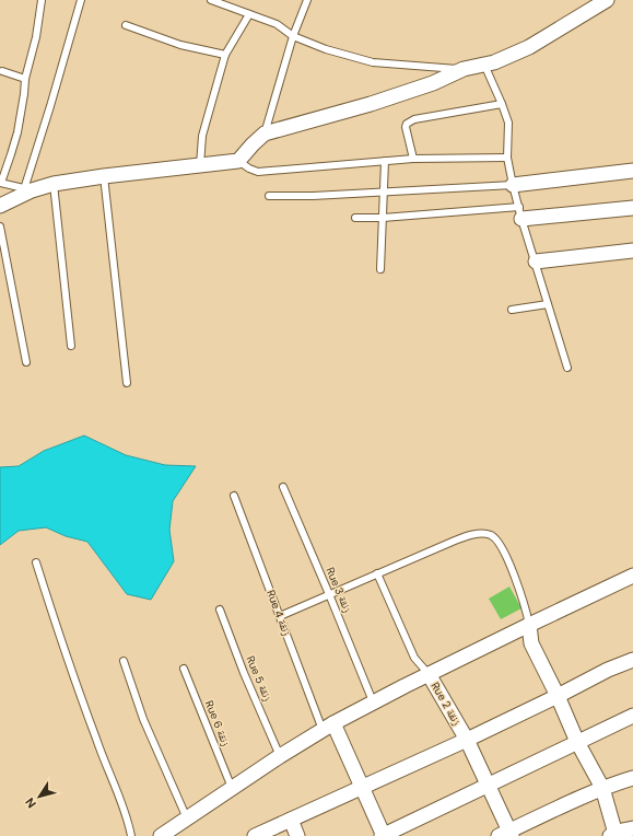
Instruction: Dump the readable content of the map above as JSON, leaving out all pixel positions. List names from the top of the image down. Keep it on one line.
{"streets":{"street":["Rue 4 زنقة","Rue 2 زنقة"],"lane":["Rue 3 زنقة","Rue 5 زنقة","Rue 6 زنقة"]},"north":"bottom left"}
